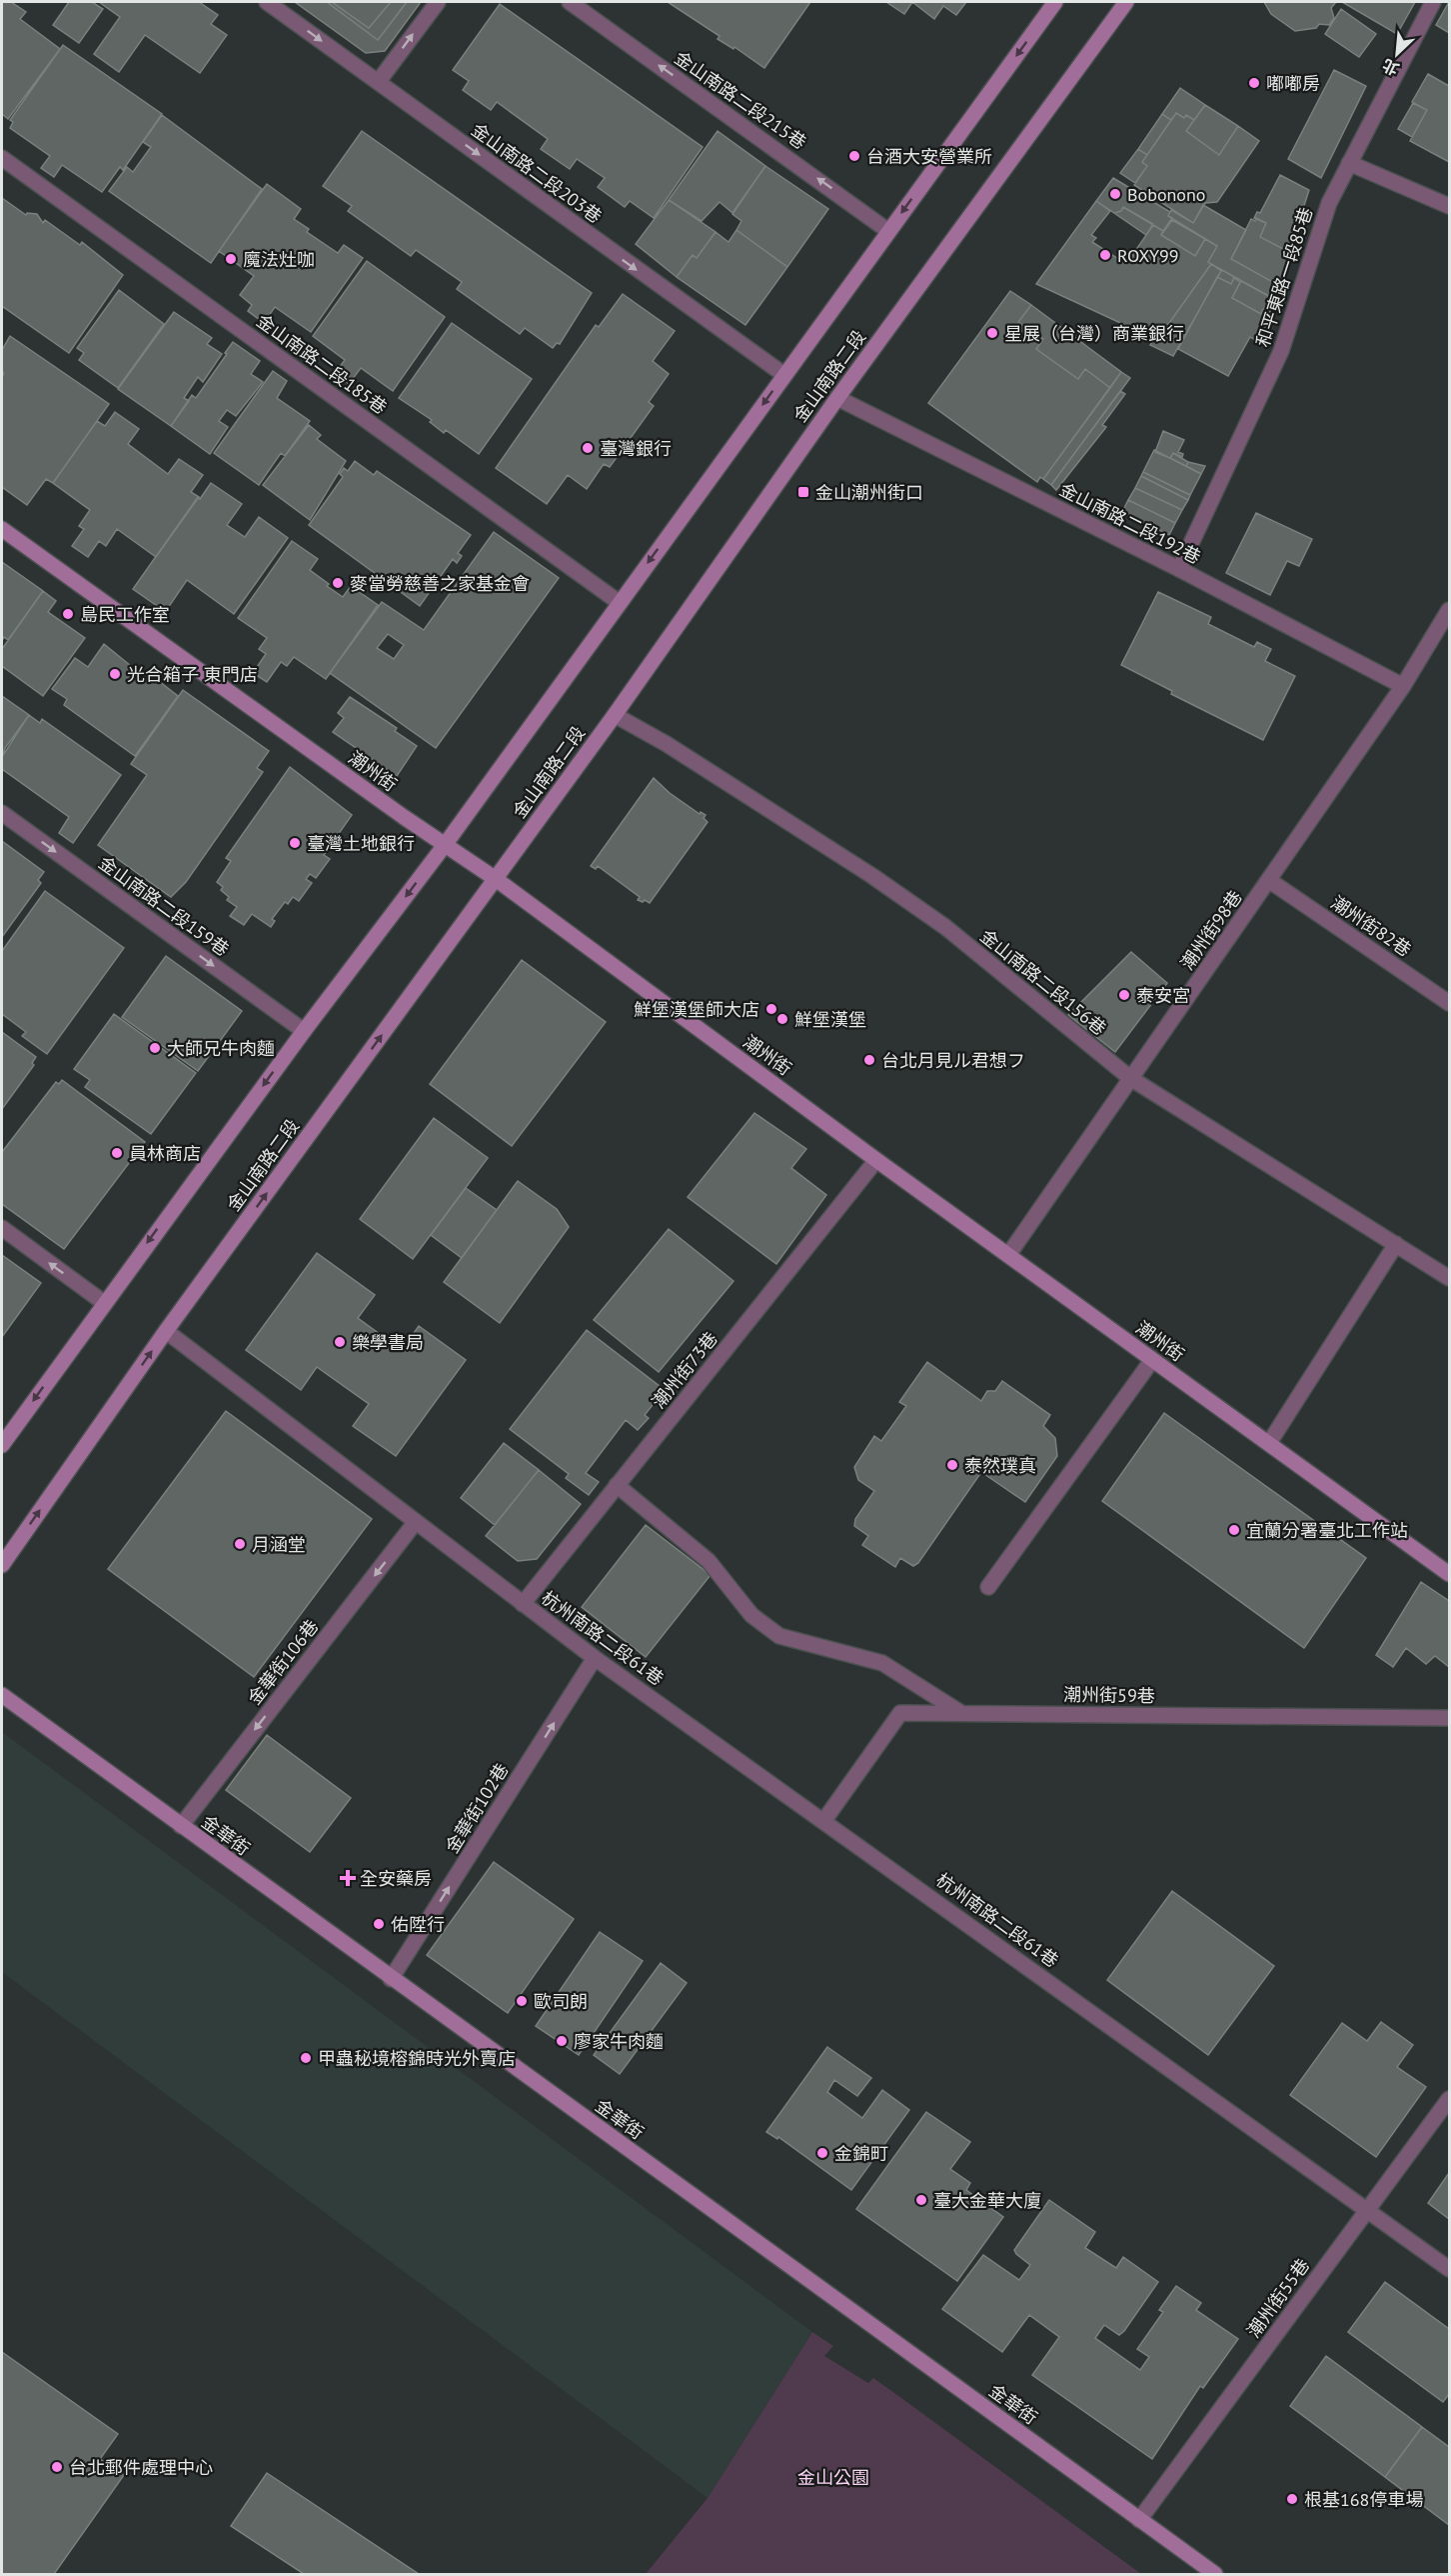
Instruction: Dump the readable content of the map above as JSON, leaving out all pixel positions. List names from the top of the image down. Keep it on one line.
{"streets":{"main road":["金山南路二段","潮州街","金華街"],"street":["金山南路二段215巷","金山南路二段203巷","和平東路一段85巷","金山南路二段185巷","金山南路二段192巷","金山南路二段159巷","潮州街82巷","潮州街98巷","金山南路二段156巷","潮州街73巷","杭州南路二段61巷","金華街106巷","潮州街59巷","金華街102巷","潮州街55巷"]},"crossings":[["金山南路二段215巷","金山南路二段"],["金山南路二段203巷","金山南路二段"],["和平東路一段85巷","金山南路二段192巷"],["金山南路二段185巷","金山南路二段"],["金山南路二段","金山南路二段192巷"],["金山南路二段","潮州街"],["金山南路二段","金山南路二段159巷"],["金山南路二段","金山南路二段156巷"],["金山南路二段","杭州南路二段61巷"],["金山南路二段192巷","潮州街98巷"],["潮州街","潮州街98巷"],["潮州街","潮州街73巷"],["潮州街82巷","潮州街98巷"],["潮州街98巷","金山南路二段156巷"],["潮州街73巷","杭州南路二段61巷"],["杭州南路二段61巷","金華街106巷"],["杭州南路二段61巷","潮州街59巷"],["杭州南路二段61巷","金華街102巷"],["杭州南路二段61巷","潮州街55巷"],["金華街106巷","金華街"],["金華街102巷","金華街"],["金華街","潮州街55巷"]],"one_way":["金山南路二段215巷","金山南路二段203巷","金山南路二段159巷","金華街106巷","金華街102巷"],"parks":["金山公園"],"places":{"other":["嘟嘟房","台酒大安營業所","Bobonono","ROXY99","魔法灶咖","星展（台灣）商業銀行","臺灣銀行","麥當勞慈善之家基金會","島民工作室","光合箱子 東門店","臺灣土地銀行","泰安宮","鮮堡漢堡師大店","鮮堡漢堡","大師兄牛肉麵","台北月見ル君想フ","員林商店","樂學書局","泰然璞真","宜蘭分署臺北工作站","月涵堂","佑陞行","歐司朗","廖家牛肉麵","甲蟲秘境榕錦時光外賣店","金錦町","臺大金華大廈","台北郵件處理中心","根基168停車場"],"transit":["金山潮州街口"],"health":["全安藥房"]},"north":"bottom left"}
